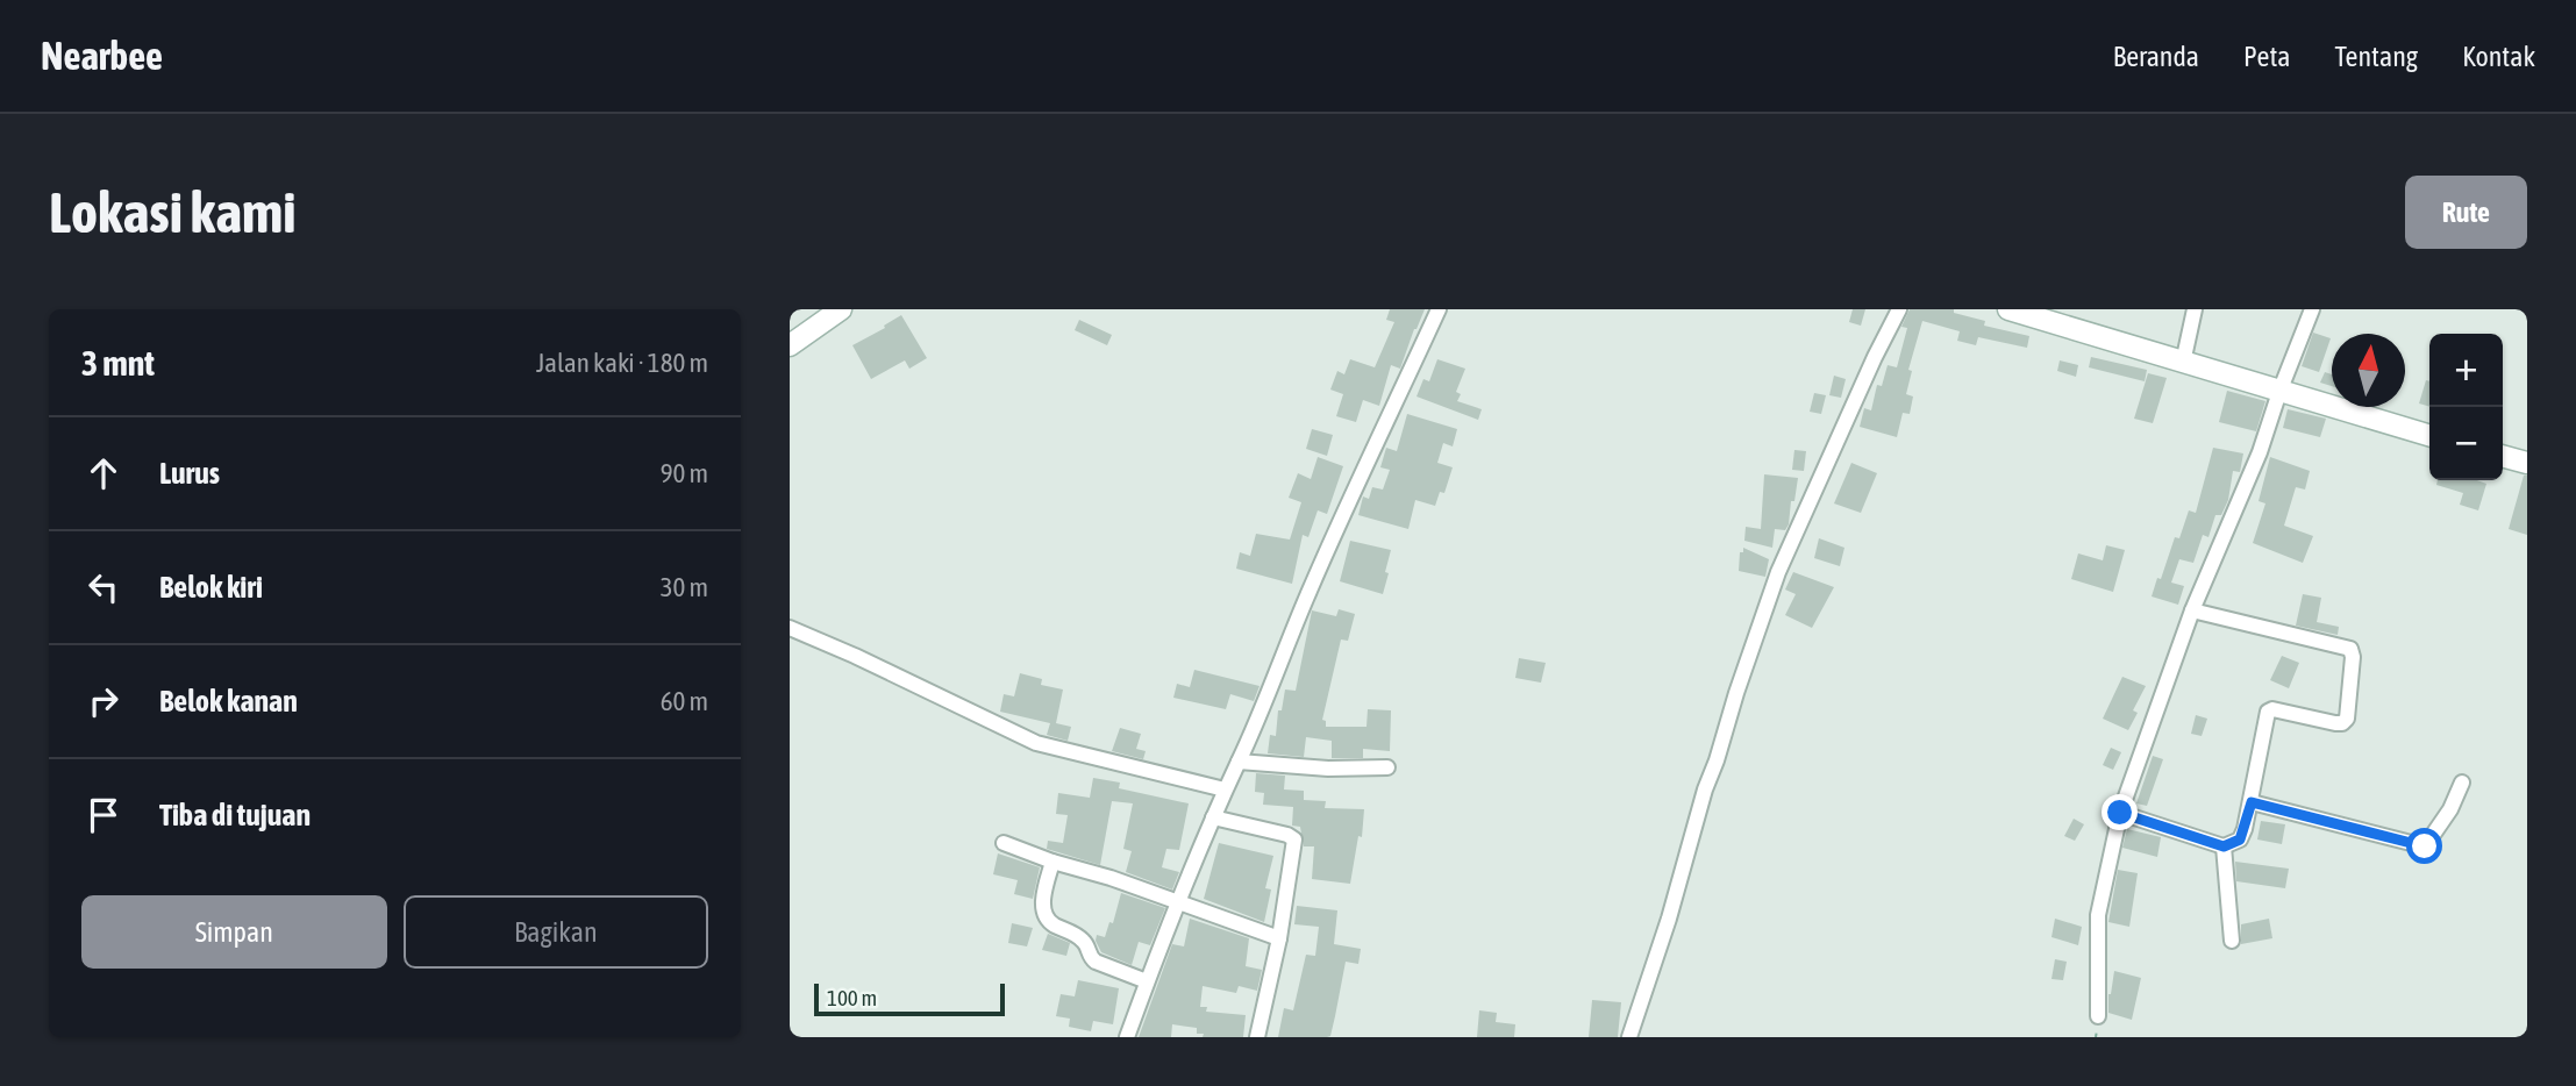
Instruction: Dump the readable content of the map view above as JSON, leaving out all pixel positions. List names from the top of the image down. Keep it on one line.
{"scale_bar":"100 m","north":"top","page":{"header":"Nearbee","nav":["Beranda","Peta","Tentang","Kontak"],"buttons":["Rute",["Simpan","Bagikan"]],"title":"Lokasi kami","heading":["3 mnt","Jalan kaki · 180 m"],"map_buttons":["+","−"],"list":[["Lurus","90 m"],["Belok kiri","30 m"],["Belok kanan","60 m"],"Tiba di tujuan"],"scale":"100 m"}}
